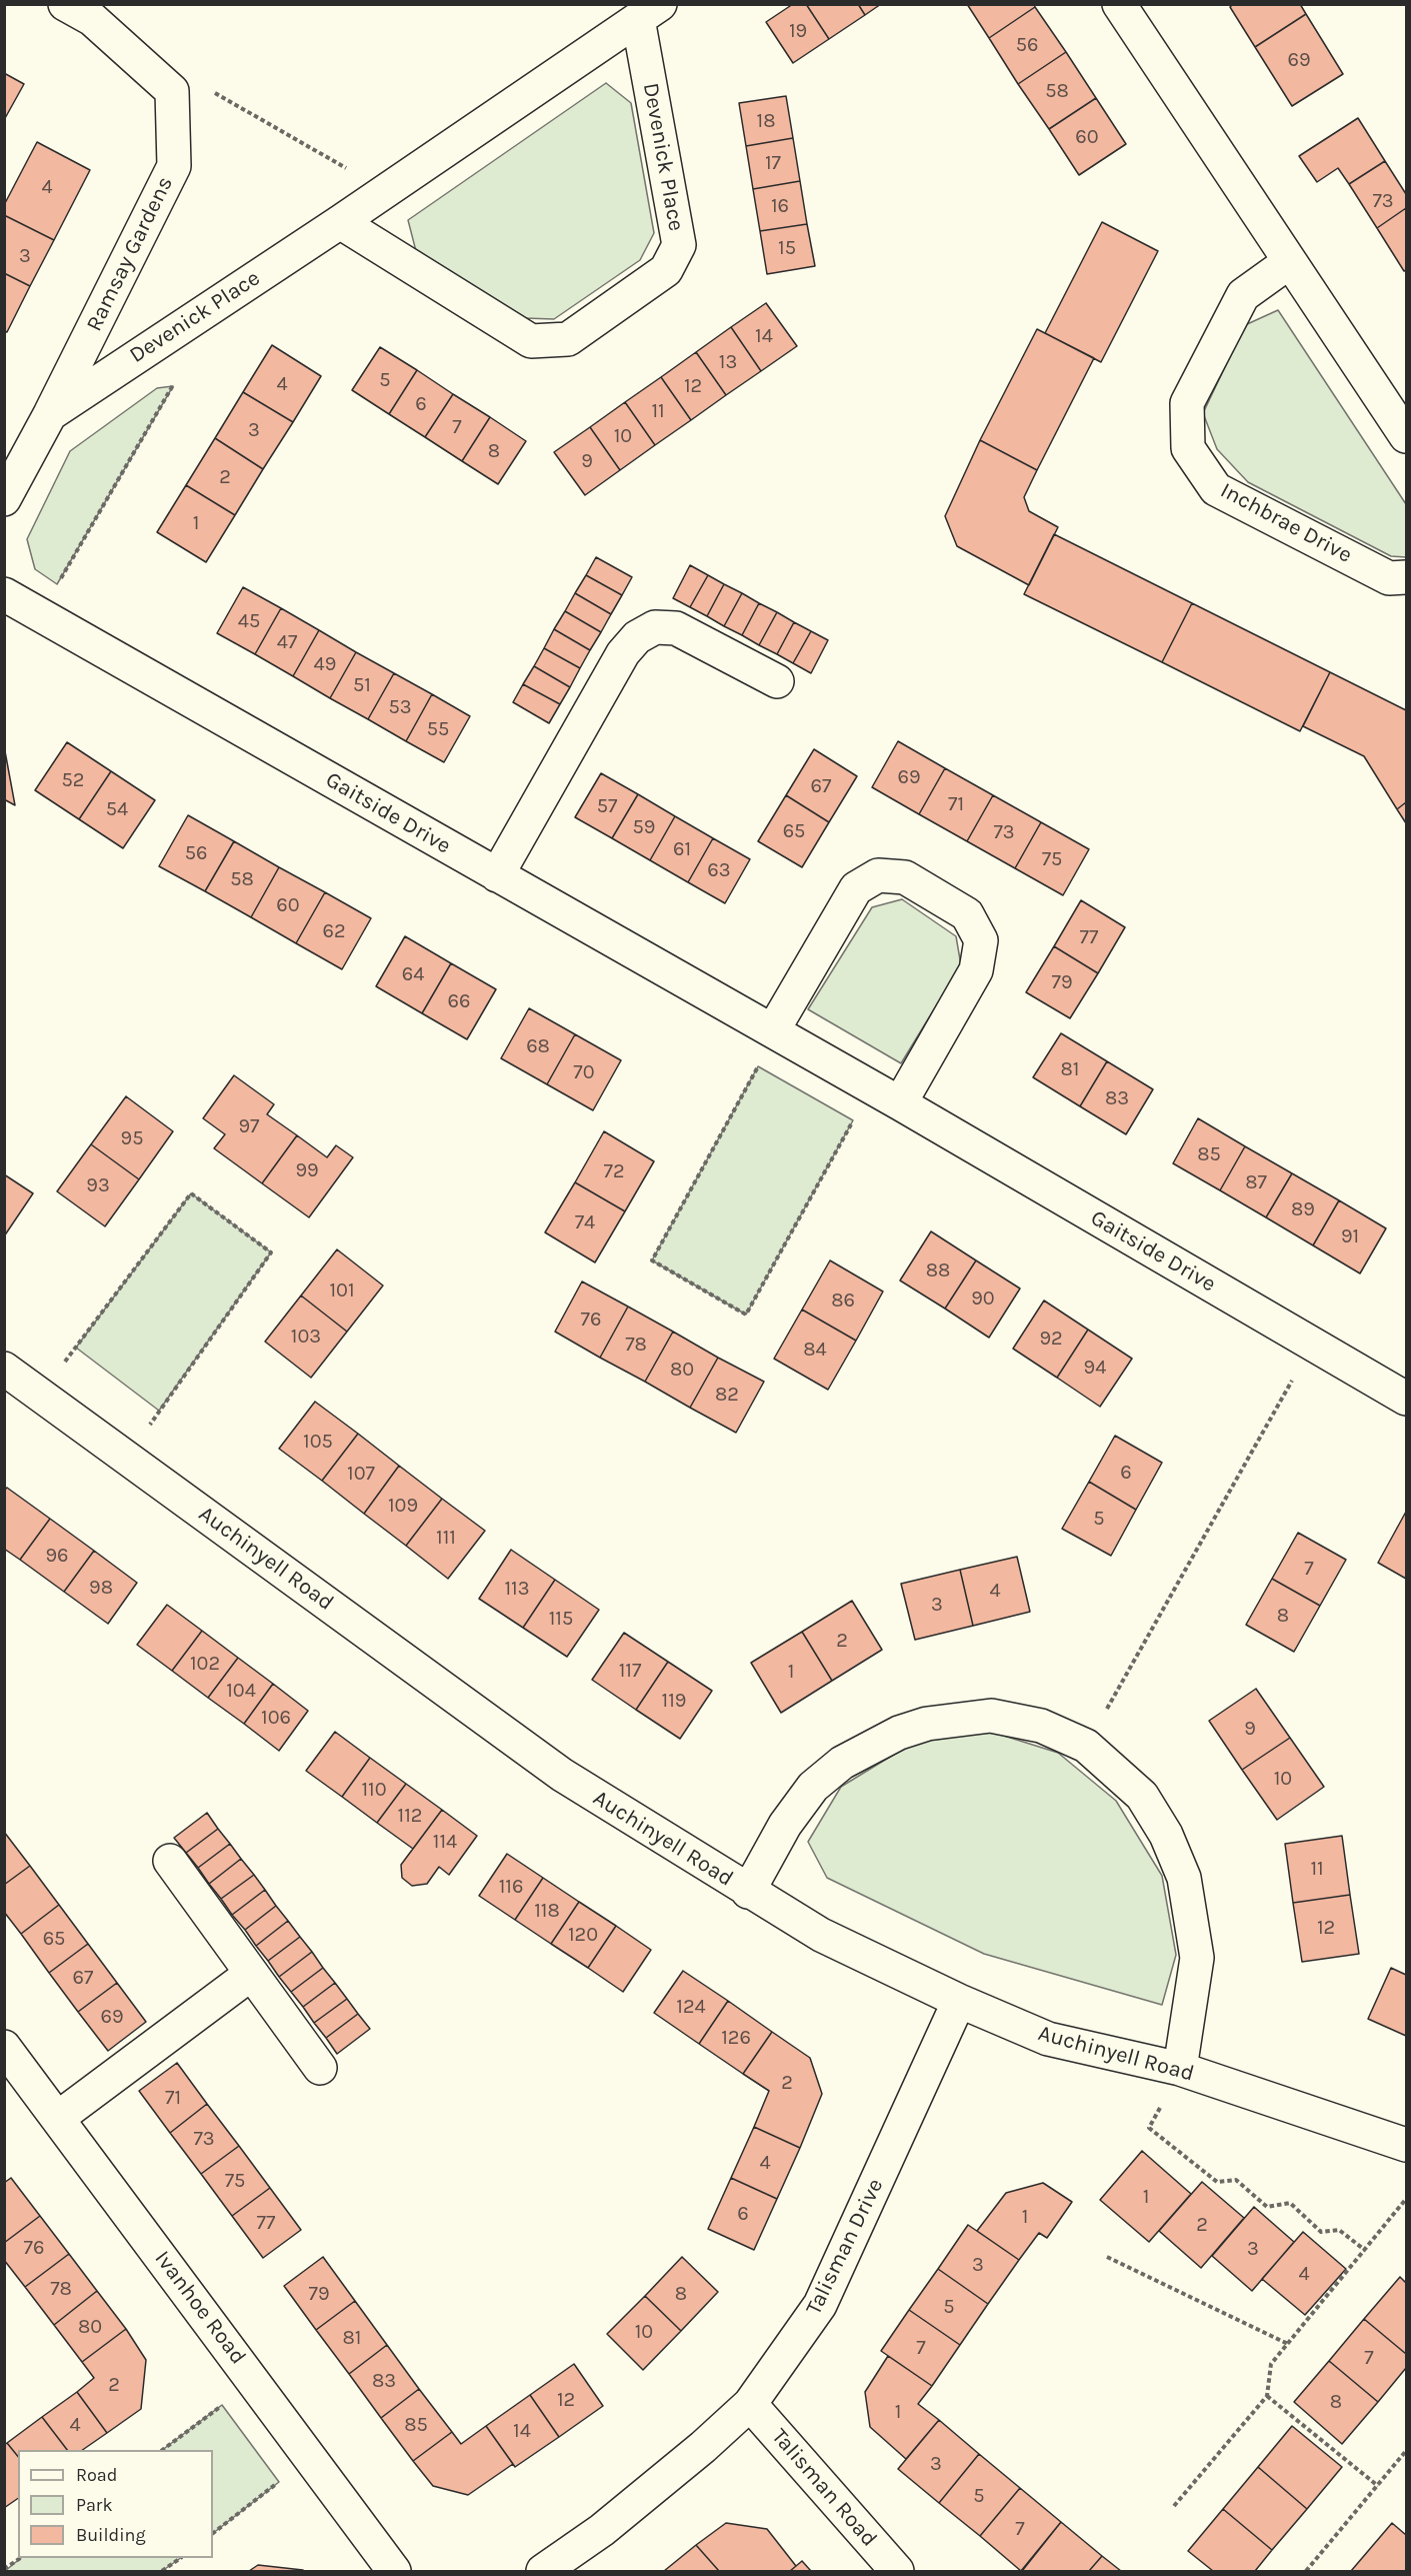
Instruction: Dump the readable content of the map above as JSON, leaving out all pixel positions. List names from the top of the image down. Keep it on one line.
{"streets":{"street":["Devenick Place","Ramsay Gardens","Inchbrae Drive","Gaitside Drive","Auchinyell Road","Talisman Drive","Ivanhoe Road","Talisman Road"]},"crossings":[["Devenick Place","Ramsay Gardens"],["Auchinyell Road","Talisman Drive"],["Talisman Drive","Talisman Road"]],"house_numbers":["19","56","69","58","18","60","17","4","73","16","15","3","14","13","5","4","12","6","11","7","3","10","8","9","2","1","45","47","49","51","53","55","69","52","67","71","57","54","59","65","73","61","56","75","63","58","60","62","77","64","79","66","68","81","70","83","97","95","85","99","72","87","93","89","74","91","88","101","90","86","76","103","92","78","84","94","80","82","105","6","107","109","5","111","96","7","98","113","4","3","8","115","2","102","117","1","104","119","106","9","10","110","112","114","11","116","118","12","120","65","67","124","69","126","2","71","73","4","75","1","6","1","77","2","76","3","3","4","78","79","8","5","80","10","81","7","7","83","2","12","8","1","4","85","14","3","5","7"],"legend":["Road","Park","Building"]}
